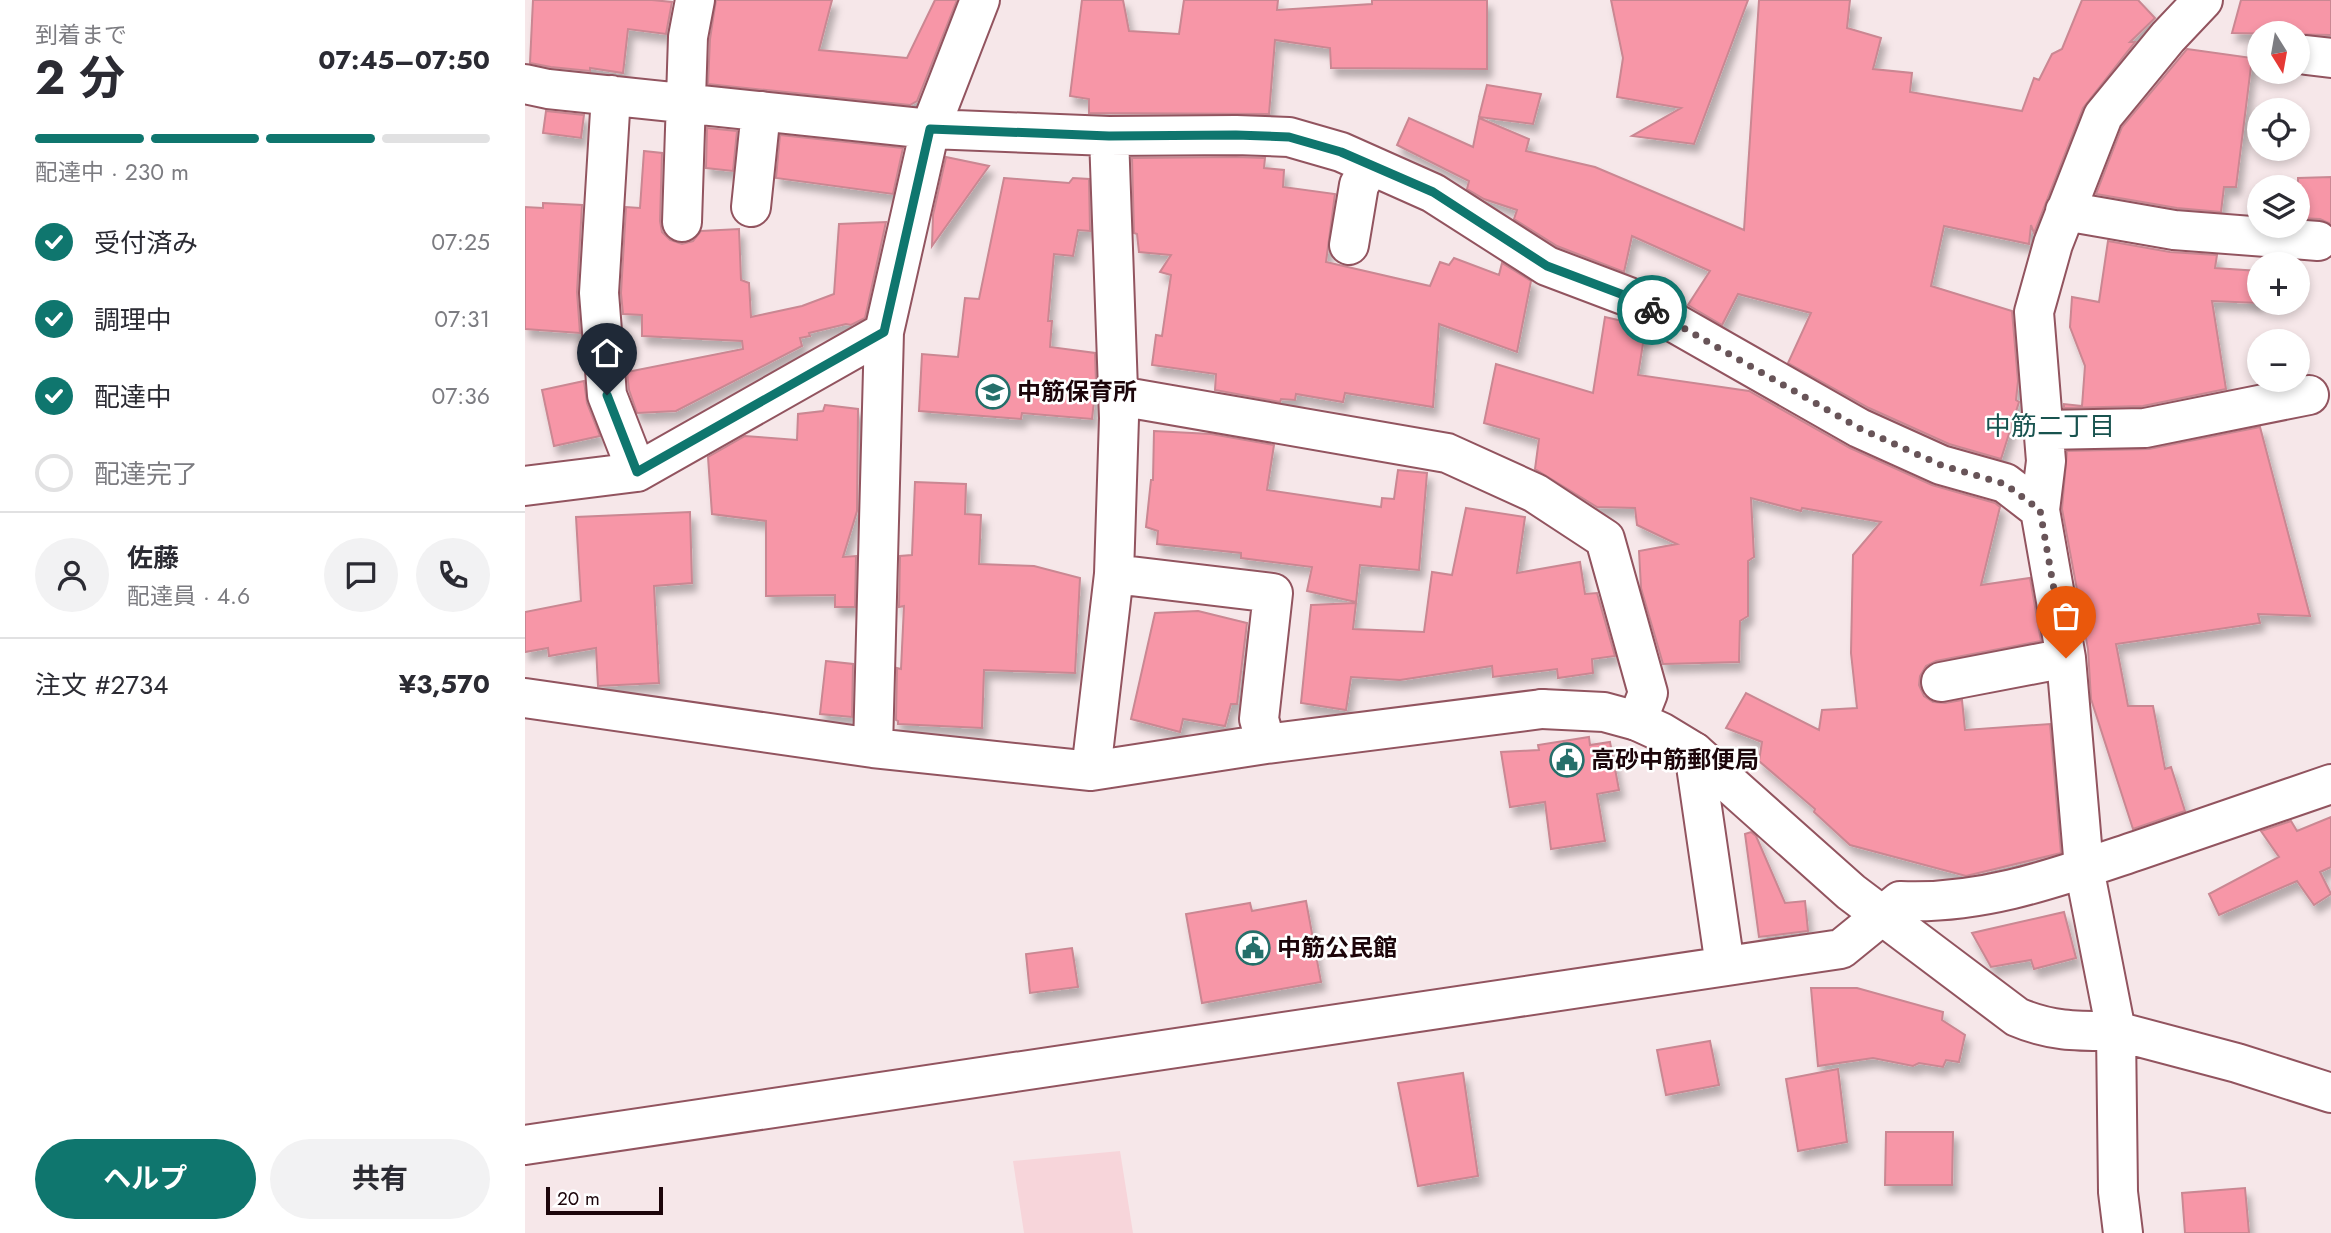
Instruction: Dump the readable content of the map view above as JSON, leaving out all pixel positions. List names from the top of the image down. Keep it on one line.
{"districts":["中筋二丁目"],"places":{"school or university":["中筋保育所"],"public building":["高砂中筋郵便局","中筋公民館"]},"scale_bar":"20 m","north":"bottom","page":{"heading":["2 分","到着まで","07:45–07:50"],"panel":["佐藤","配達員 · 4.6","注文 #2734","¥3,570"],"map_buttons":["+","−"],"bar":"配達中 · 230 m","list":[["受付済み","07:25"],["調理中","07:31"],["配達中","07:36"],"配達完了"],"buttons":["ヘルプ","共有"],"scale":"20 m"}}
